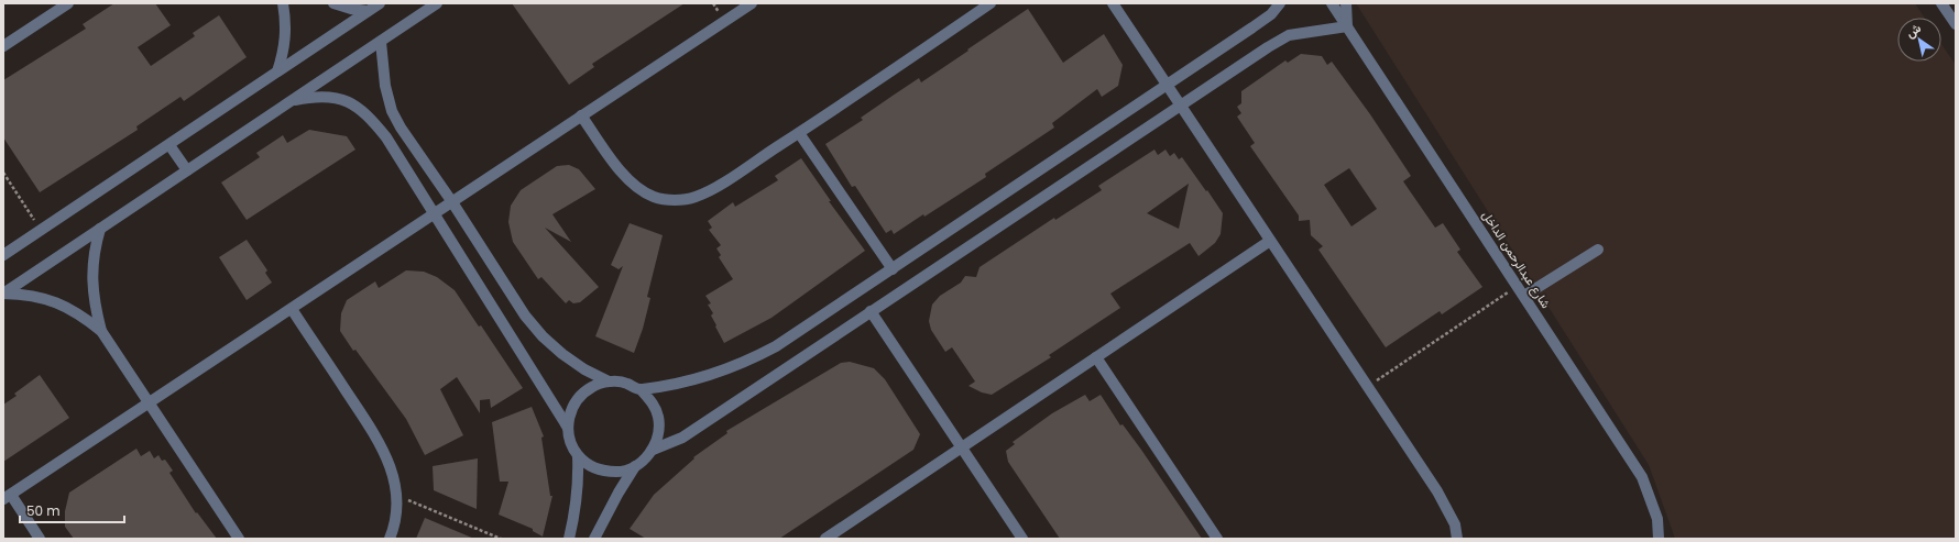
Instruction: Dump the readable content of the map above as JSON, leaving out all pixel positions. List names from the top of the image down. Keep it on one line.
{"streets":{"street":["شارع عبدالرحمن الداخل"]},"scale_bar":"50 m","north":"top left"}
